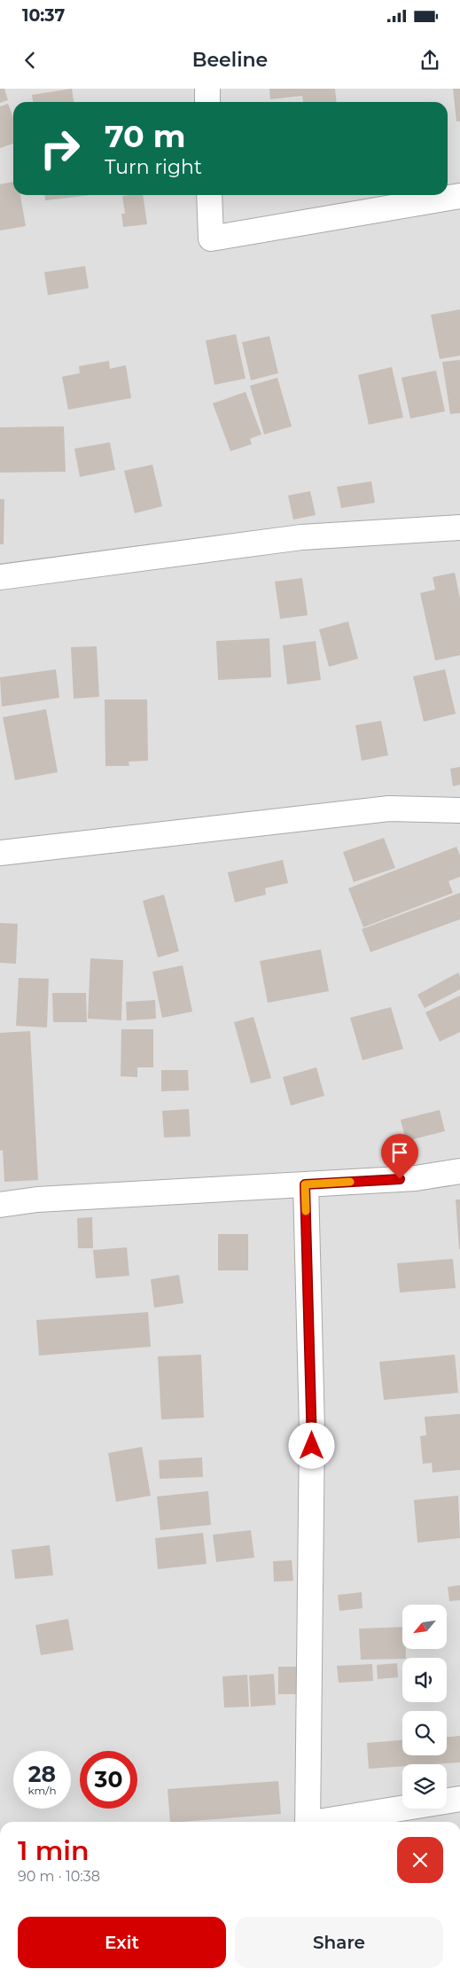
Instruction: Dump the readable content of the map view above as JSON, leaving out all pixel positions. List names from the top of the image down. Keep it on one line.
{"north":"bottom left","page":{"status":"10:37","header":"Beeline","turn":["70 m","Turn right"],"speed":"28 km/h","limit":"30","heading":["1 min","90 m · 10:38"],"buttons":["Exit","Share"]}}
